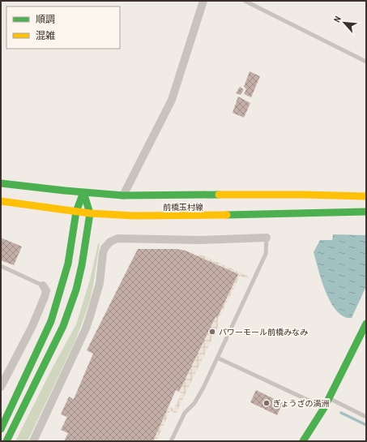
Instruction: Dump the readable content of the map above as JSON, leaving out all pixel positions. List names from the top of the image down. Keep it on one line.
{"streets":{"main road":["前橋玉村線"]},"places":["パワーモール前橋みなみ","ぎょうざの満洲"],"legend":["順調","混雑"],"north":"top left"}
